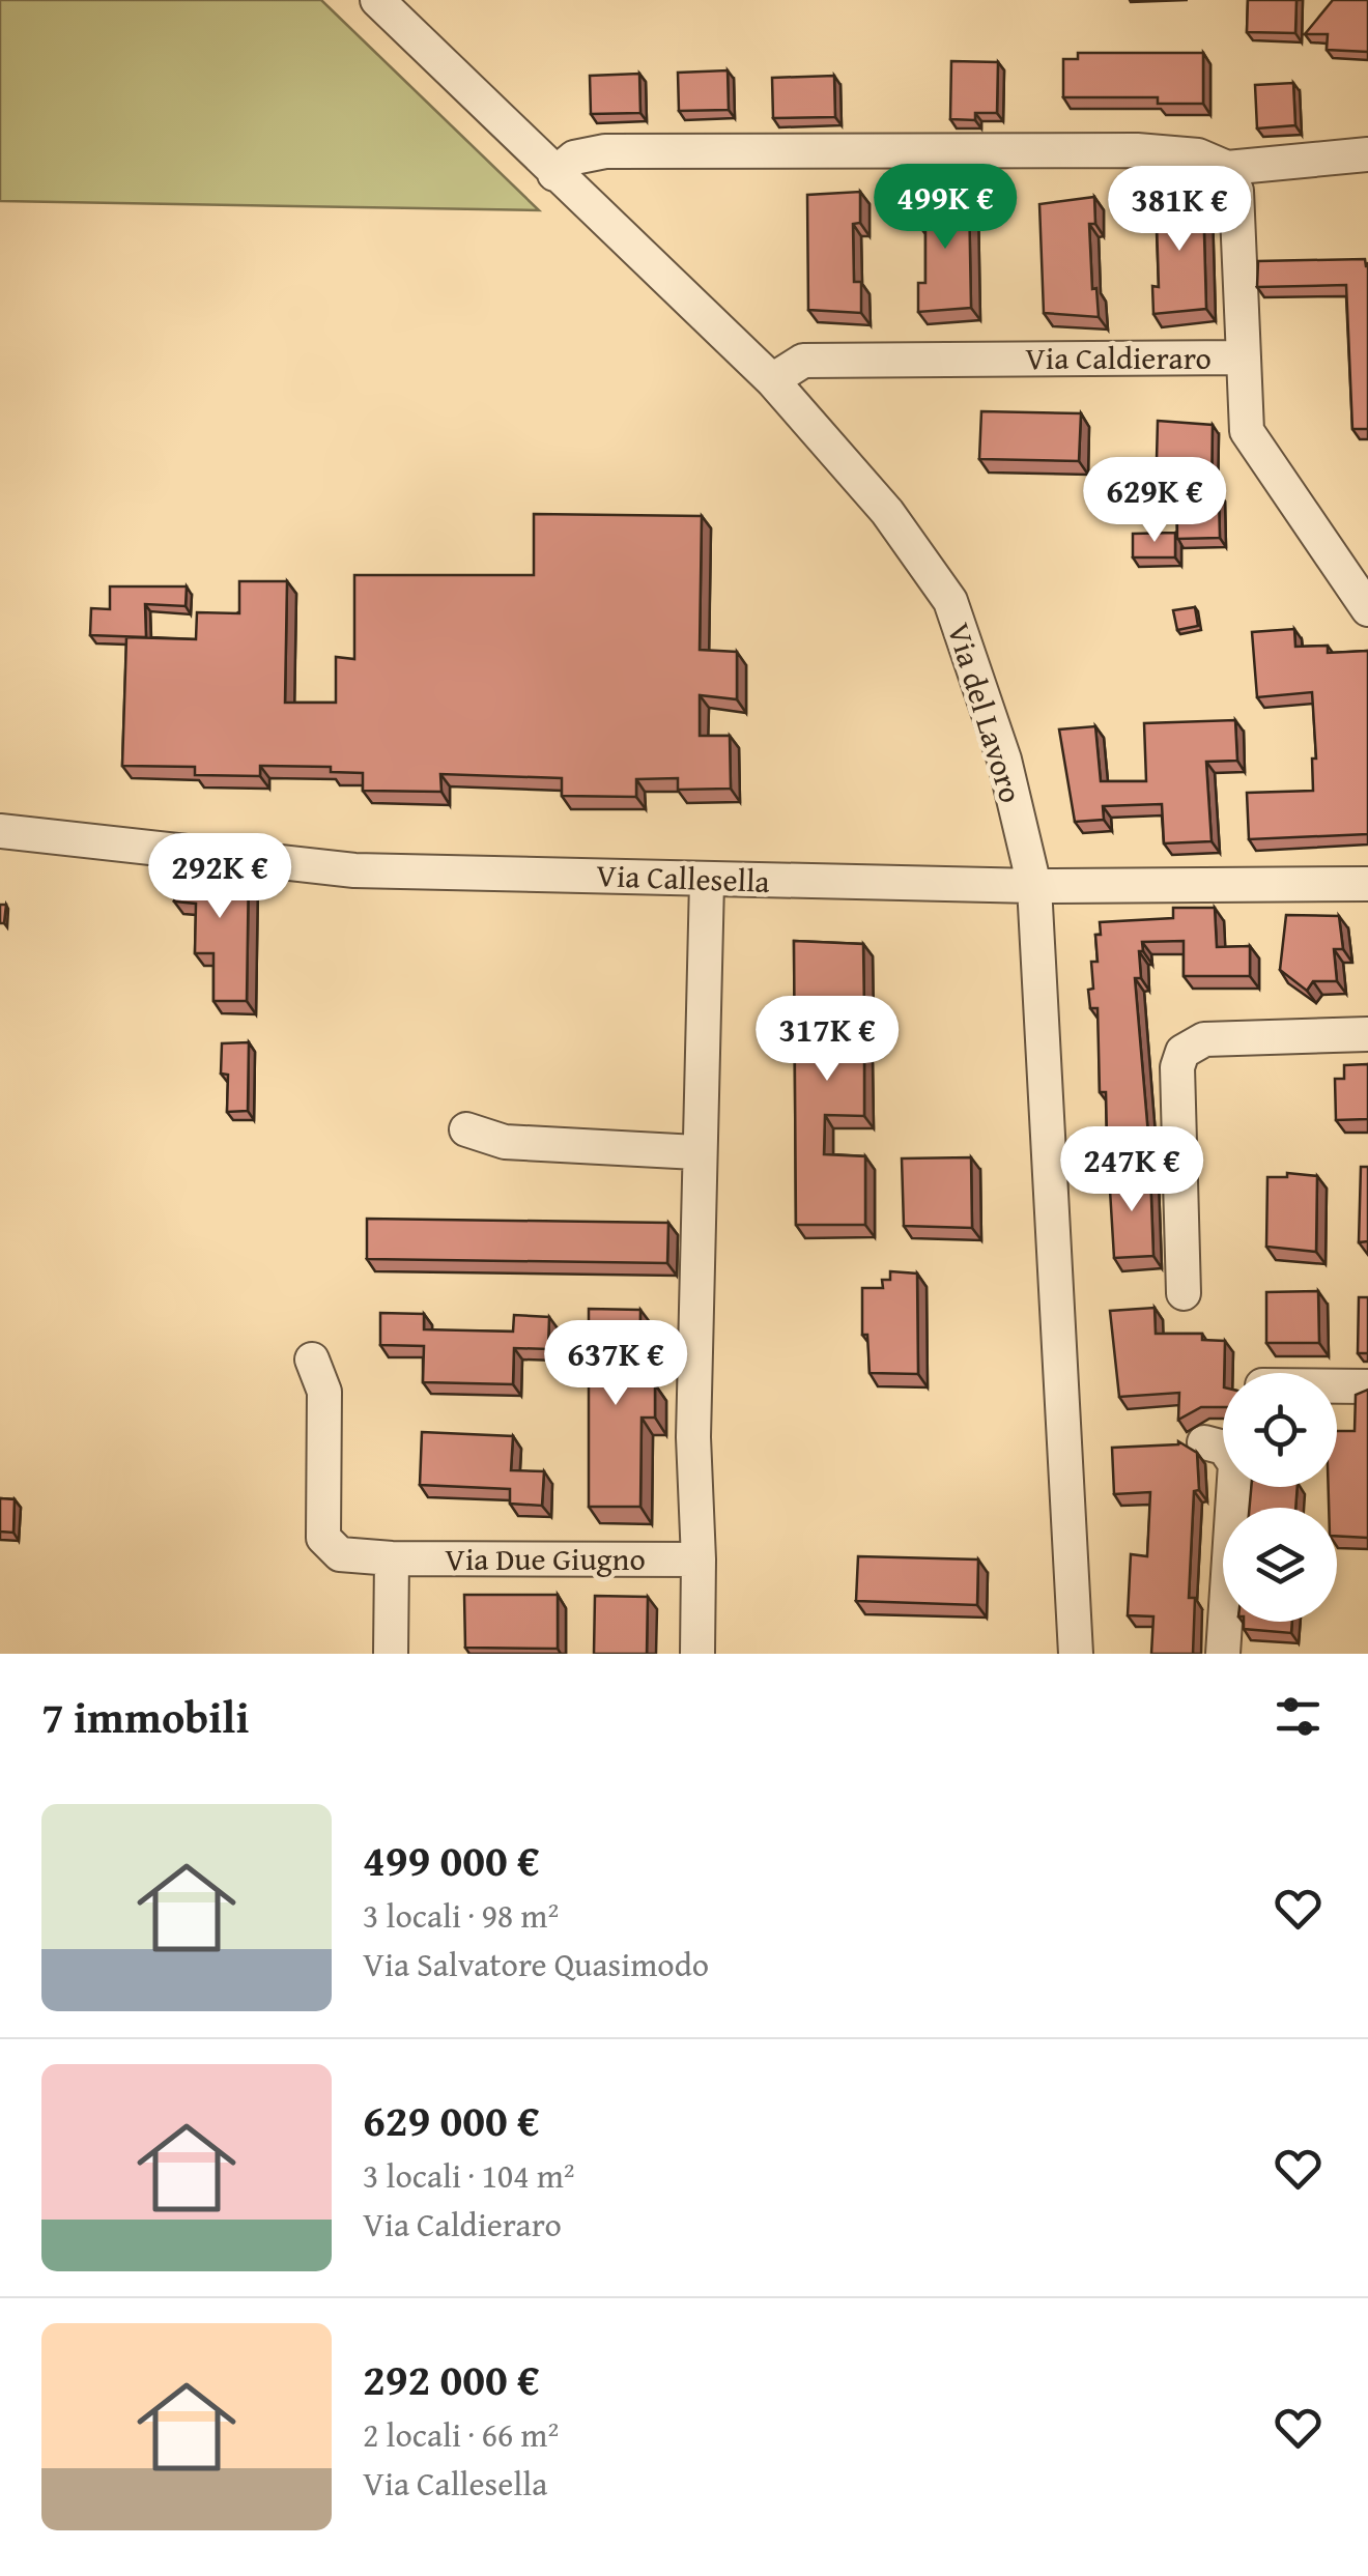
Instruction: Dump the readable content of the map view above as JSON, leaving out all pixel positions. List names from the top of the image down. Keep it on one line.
{"streets":{"street":["Via Caldieraro","Via del Lavoro","Via Callesella","Via Due Giugno"]},"crossings":[["Via Caldieraro","Via del Lavoro"],["Via del Lavoro","Via Callesella"]],"page":{"price":["499K €","381K €","629K €","292K €","317K €","247K €","637K €"],"heading":"7 immobili","list":[{"name":"499 000 €","note":"3 locali · 98 m² · Via Salvatore Quasimodo"},{"name":"629 000 €","note":"3 locali · 104 m² · Via Caldieraro"},{"name":"292 000 €","note":"2 locali · 66 m² · Via Callesella"}]}}
